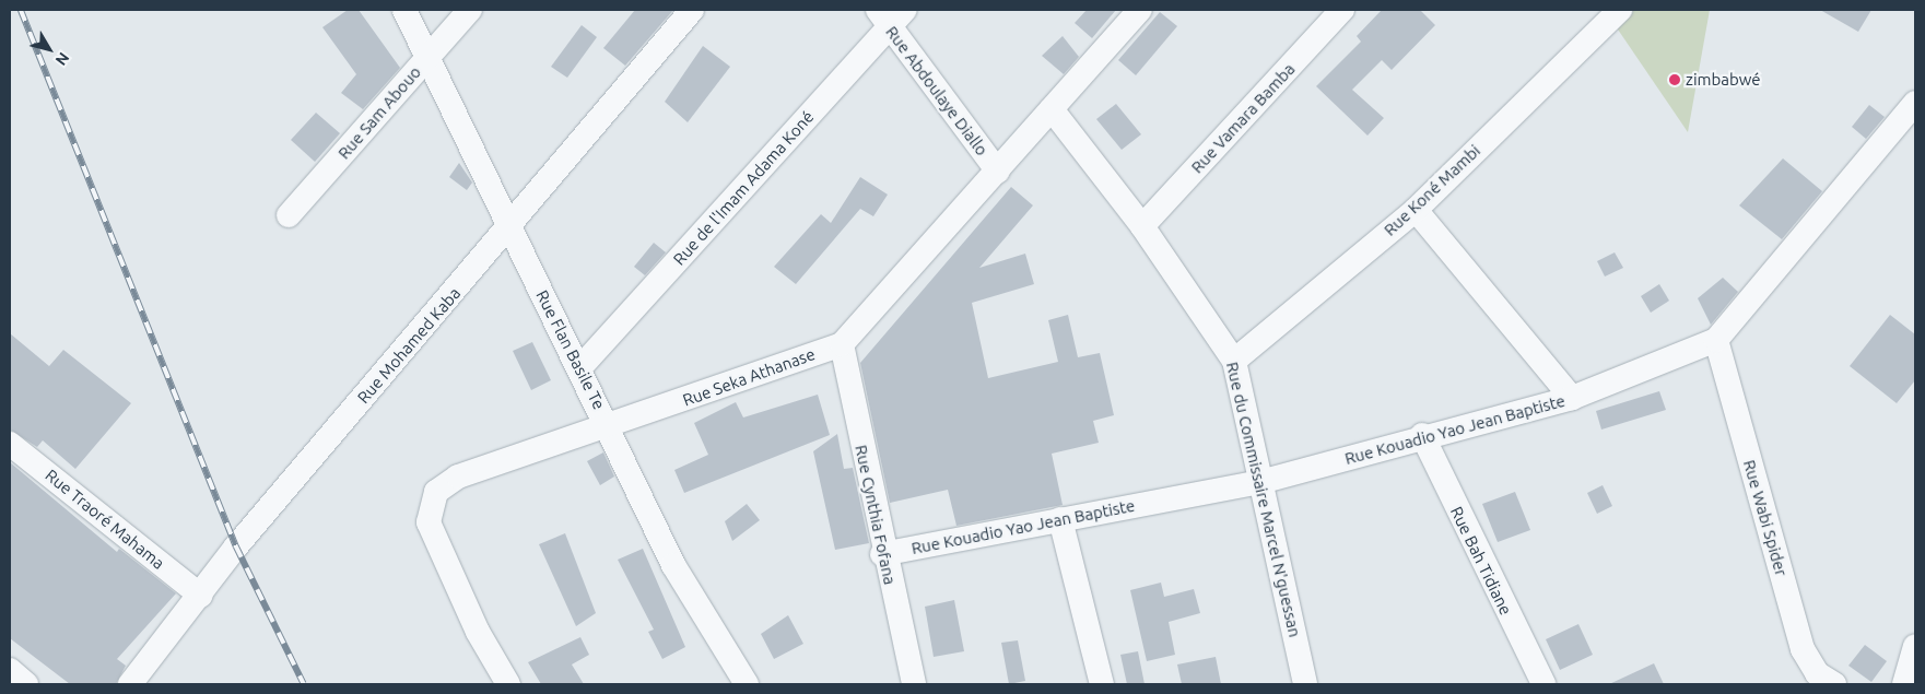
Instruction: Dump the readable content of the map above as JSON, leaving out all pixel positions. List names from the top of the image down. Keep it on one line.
{"streets":{"street":["Rue Abdoulaye Diallo","Rue Sam Abouo","Rue Vamara Bamba","Rue de l'Imam Adama Koné","Rue Koné Mambi","Rue Mohamed Kaba","Rue Flan Basile Te","Rue Seka Athanase","Rue Kouadio Yao Jean Baptiste","Rue du Commissaire Marcel N'guessan","Rue Cynthia Fofana","Rue Wabi Spider","Rue Traoré Mahama","Rue Bah Tidiane"]},"crossings":[["Rue Abdoulaye Diallo","Rue de l'Imam Adama Koné"],["Rue Abdoulaye Diallo","Rue Seka Athanase"],["Rue Sam Abouo","Rue Flan Basile Te"],["Rue Vamara Bamba","Rue du Commissaire Marcel N'guessan"],["Rue de l'Imam Adama Koné","Rue Flan Basile Te"],["Rue Koné Mambi","Rue du Commissaire Marcel N'guessan"],["Rue Mohamed Kaba","Rue Flan Basile Te"],["Rue Mohamed Kaba","Rue Traoré Mahama"],["Rue Flan Basile Te","Rue Seka Athanase"],["Rue Seka Athanase","Rue du Commissaire Marcel N'guessan"],["Rue Seka Athanase","Rue Cynthia Fofana"],["Rue Kouadio Yao Jean Baptiste","Rue du Commissaire Marcel N'guessan"],["Rue Kouadio Yao Jean Baptiste","Rue Cynthia Fofana"],["Rue Kouadio Yao Jean Baptiste","Rue Wabi Spider"],["Rue Kouadio Yao Jean Baptiste","Rue Bah Tidiane"]],"places":["zimbabwé"],"north":"bottom right"}
